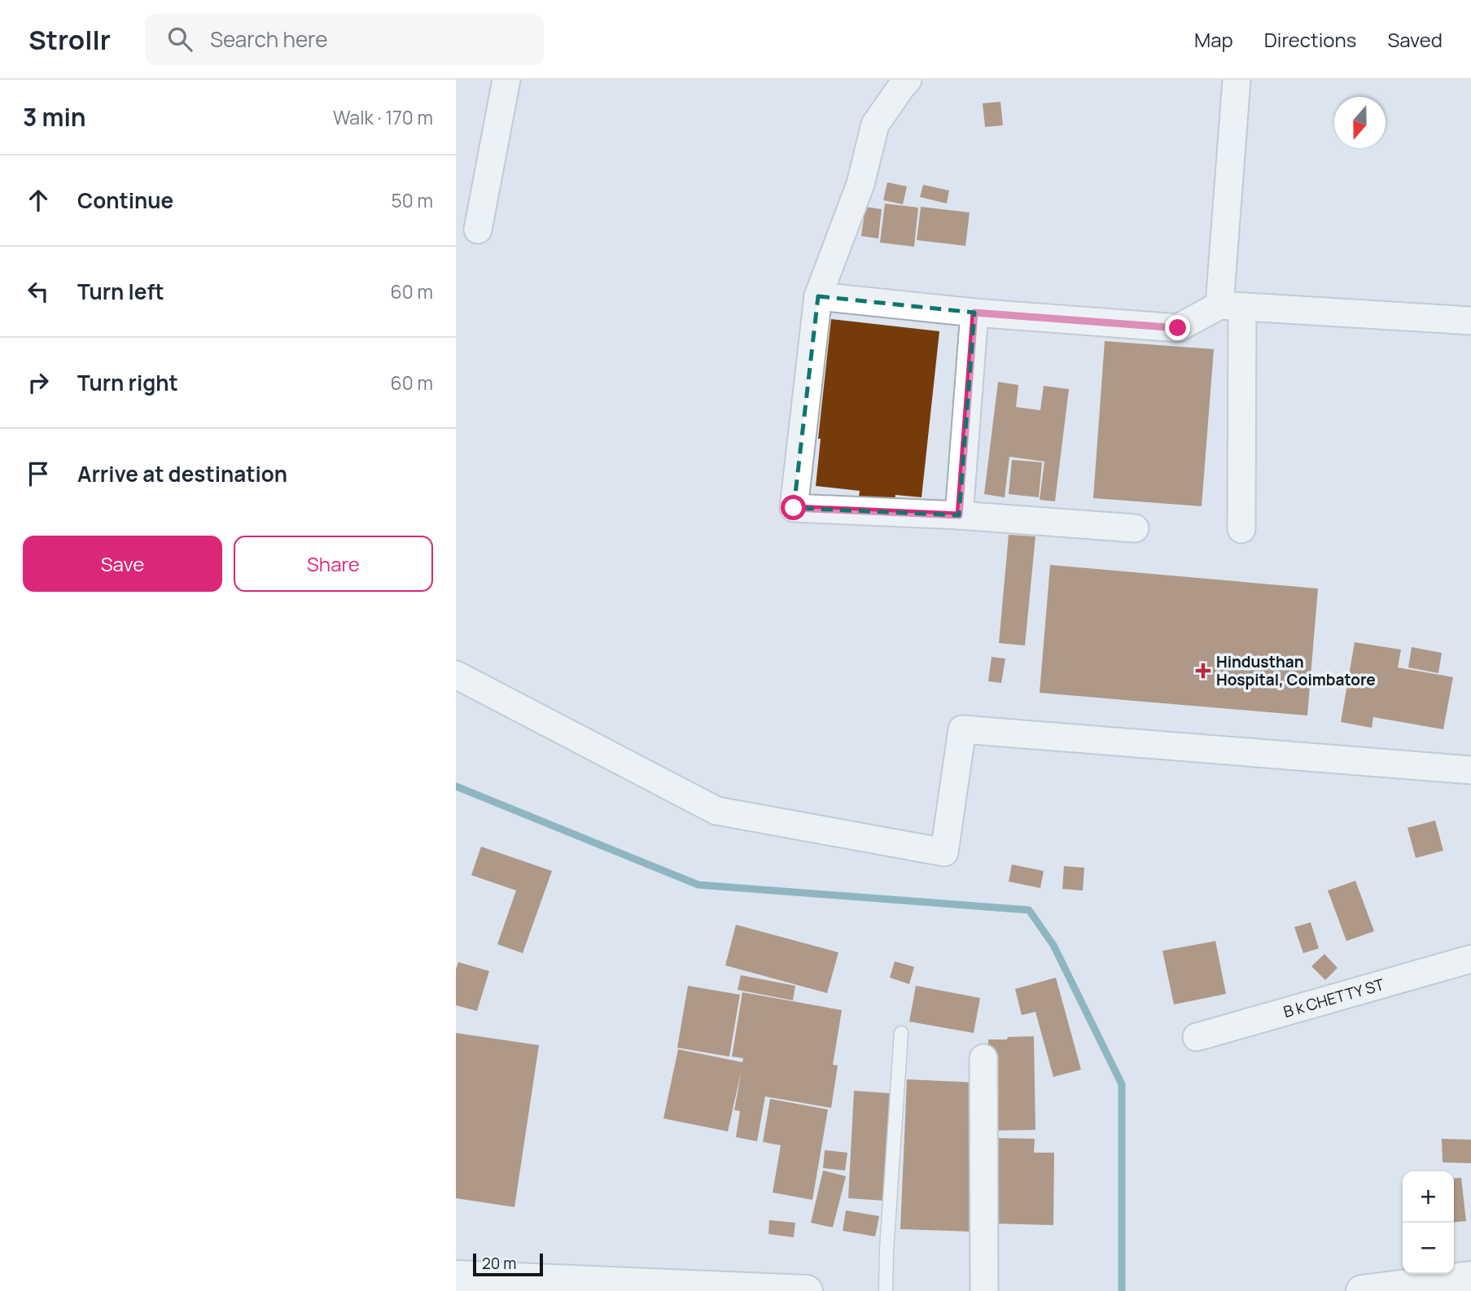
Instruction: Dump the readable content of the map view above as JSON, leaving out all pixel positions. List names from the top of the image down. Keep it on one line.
{"streets":{"street":["B k CHETTY ST"]},"places":{"health":["Hindusthan Hospital, Coimbatore"]},"scale_bar":"20 m","north":"bottom","page":{"header":"Strollr","search":"Search here","nav":["Map","Directions","Saved"],"heading":["3 min","Walk · 170 m"],"list":[["Continue","50 m"],["Turn left","60 m"],["Turn right","60 m"],"Arrive at destination"],"buttons":["Save","Share"],"map_buttons":["+","−"],"scale":"20 m"}}
